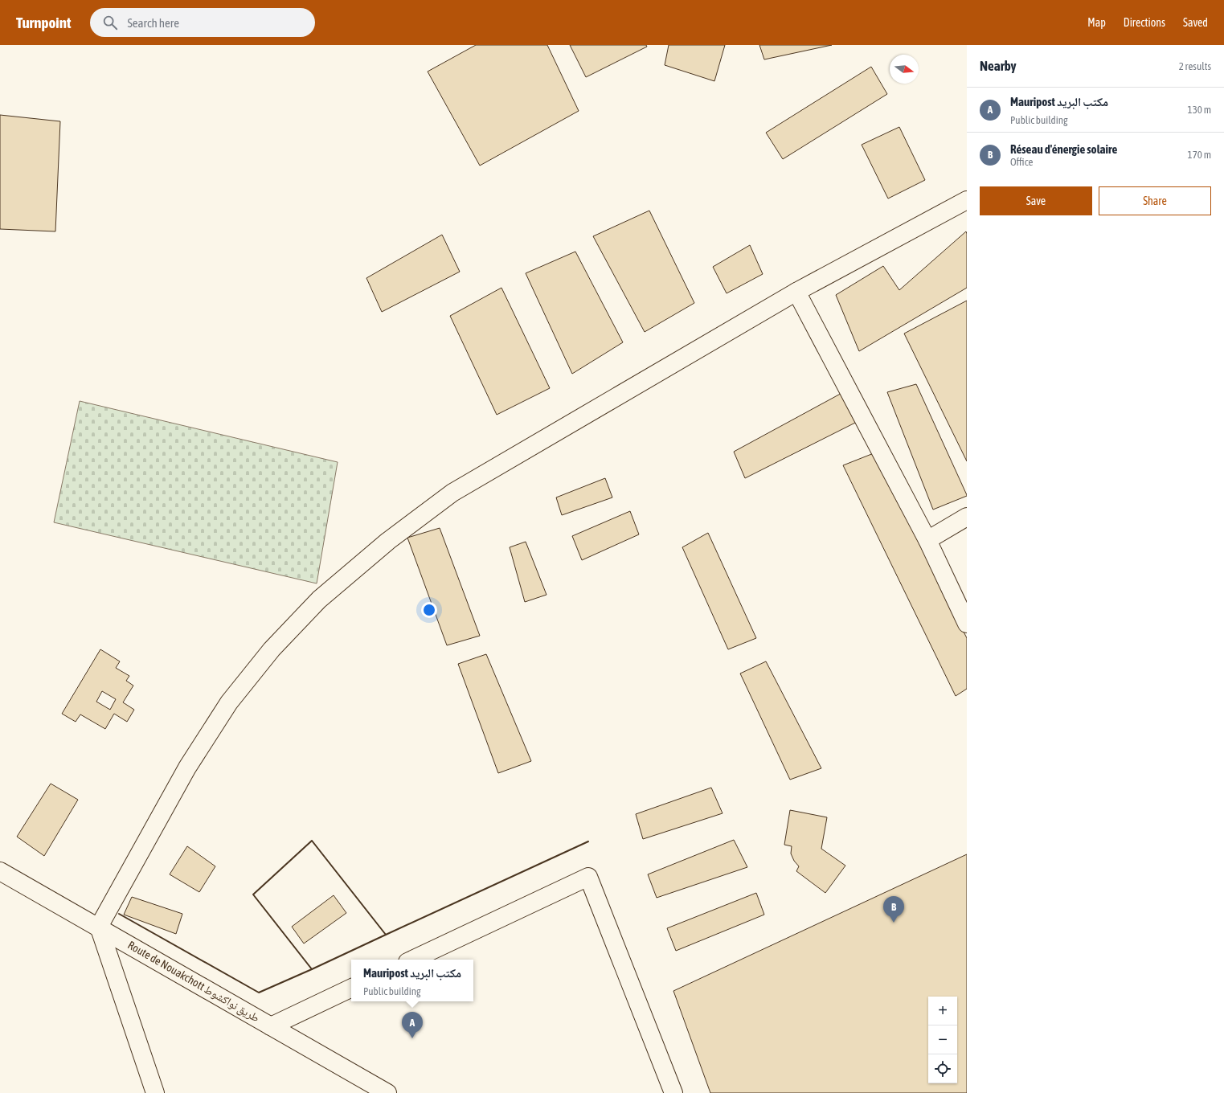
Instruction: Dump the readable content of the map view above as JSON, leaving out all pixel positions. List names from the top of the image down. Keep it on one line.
{"streets":{"main road":["Route de Nouakchott طريق نواكشوط"]},"north":"right","page":{"header":"Turnpoint","search":"Search here","nav":["Map","Directions","Saved"],"heading":["Nearby","2 results"],"list":[{"mark":"A","name":"Mauripost مكتب البريد","note":"Public building","value":"130 m"},{"mark":"B","name":"Réseau d'énergie solaire","note":"Office","value":"170 m"}],"buttons":["Save","Share"],"pins":["B","A"],"popup":["Mauripost مكتب البريد","Public building"],"map_buttons":["+","−"]}}
